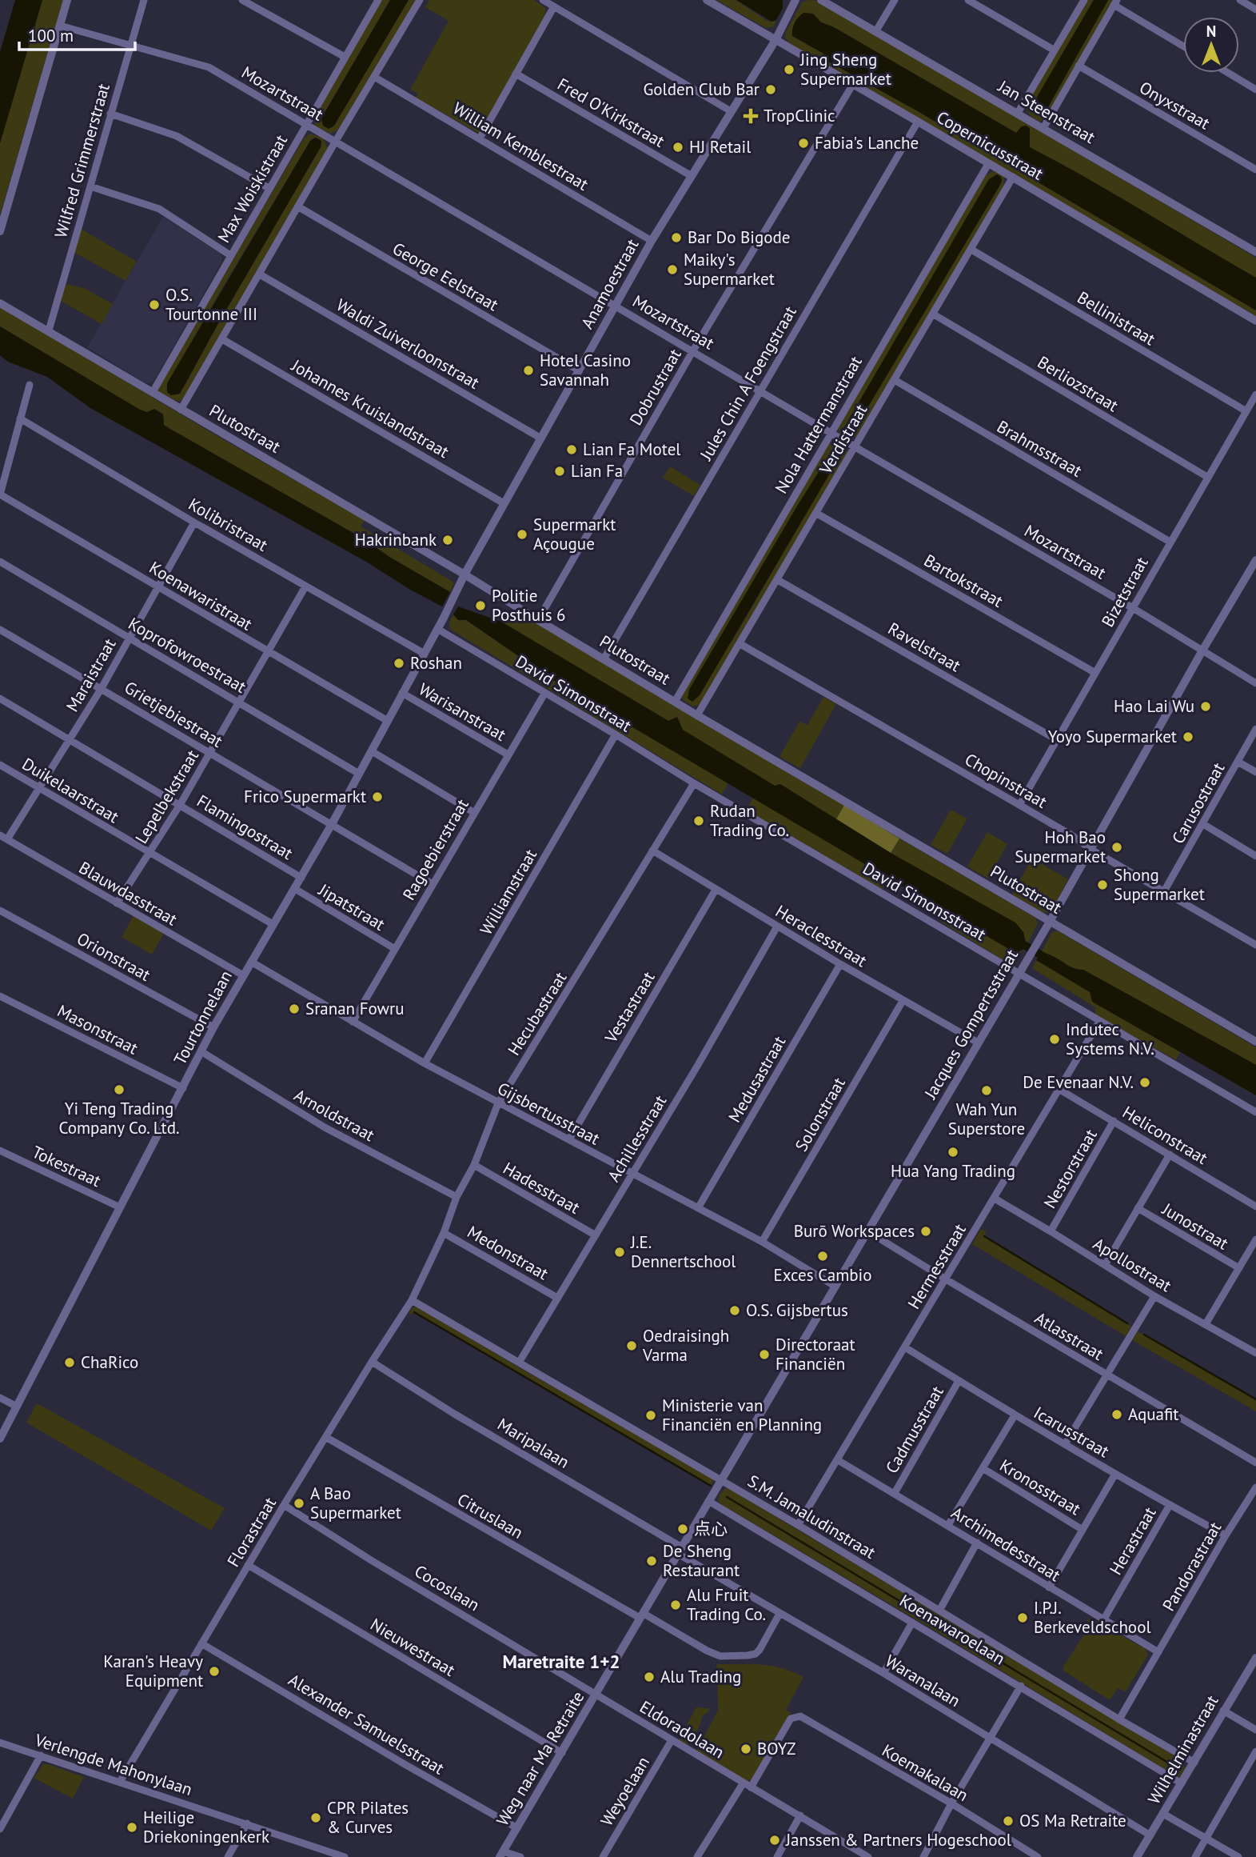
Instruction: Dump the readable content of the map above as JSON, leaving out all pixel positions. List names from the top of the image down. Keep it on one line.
{"streets":{"street":["Mozartstraat","Onyxstraat","Jan Steenstraat","Fred O'Kirkstraat","Copernicusstraat","William Kemblestraat","Wilfred Grimmerstraat","Max Woiskistraat","George Eelstraat","Anamoestraat","Bellinistraat","Waldi Zuiverloonstraat","Jules Chin A Foengstraat","Berliozstraat","Dobrustraat","Johannes Kruislandstraat","Nola Hattermanstraat","Plutostraat","Verdistraat","Brahmsstraat","Kolibristraat","Bartokstraat","Bizetstraat","Koenawaristraat","Ravelstraat","Koprofowroestraat","Maraistraat","David Simonstraat","Warisanstraat","Grietjebiestraat","Chopinstraat","Duikelaarstraat","Lepelbekstraat","Carusostraat","Flamingostraat","Ragoebierstraat","Williamstraat","Blauwdasstraat","David Simonsstraat","Jipatstraat","Heraclesstraat","Orionstraat","Vestastraat","Hecubastraat","Tourtonnelaan","Jacques Gompertsstraat","Masonstraat","Medusastraat","Gijsbertusstraat","Solonstraat","Arnoldstraat","Heliconstraat","Achillesstraat","Tokestraat","Nestorstraat","Hadesstraat","Junostraat","Medonstraat","Apollostraat","Hermesstraat","Atlasstraat","Cadmusstraat","Icarusstraat","Maripalaan","Kronosstraat","Citruslaan","S.M. Jamaludinstraat","Florastraat","Herastraat","Archimedesstraat","Pandorastraat","Cocoslaan","Koenawaroelaan","Nieuwestraat","Waranalaan","Alexander Samuelsstraat","Eldoradolaan","Wilhelminastraat","Weg naar Ma Retraite","Verlengde Mahonylaan","Koemakalaan","Weyoelaan"]},"crossings":[["Mozartstraat","Wilfred Grimmerstraat"],["Mozartstraat","Max Woiskistraat"],["Mozartstraat","Anamoestraat"],["Mozartstraat","Jules Chin A Foengstraat"],["Mozartstraat","Dobrustraat"],["Mozartstraat","Nola Hattermanstraat"],["Mozartstraat","Verdistraat"],["Mozartstraat","Bizetstraat"],["Mozartstraat","Jacques Gompertsstraat"],["Fred O'Kirkstraat","Anamoestraat"],["Copernicusstraat","Anamoestraat"],["Copernicusstraat","Jules Chin A Foengstraat"],["Copernicusstraat","Dobrustraat"],["Copernicusstraat","Nola Hattermanstraat"],["Copernicusstraat","Verdistraat"],["William Kemblestraat","Anamoestraat"],["Wilfred Grimmerstraat","Plutostraat"],["Max Woiskistraat","Plutostraat"],["George Eelstraat","Anamoestraat"],["Anamoestraat","Waldi Zuiverloonstraat"],["Anamoestraat","Johannes Kruislandstraat"],["Anamoestraat","Plutostraat"],["Anamoestraat","Tourtonnelaan"],["Bellinistraat","Verdistraat"],["Bellinistraat","Bizetstraat"],["Jules Chin A Foengstraat","Plutostraat"],["Berliozstraat","Verdistraat"],["Berliozstraat","Bizetstraat"],["Dobrustraat","Plutostraat"],["Nola Hattermanstraat","Plutostraat"],["Plutostraat","Verdistraat"],["Plutostraat","Jacques Gompertsstraat"],["Verdistraat","Brahmsstraat"],["Verdistraat","Bartokstraat"],["Verdistraat","Ravelstraat"],["Verdistraat","Chopinstraat"],["Brahmsstraat","Bizetstraat"],["Kolibristraat","Maraistraat"],["Kolibristraat","Lepelbekstraat"],["Kolibristraat","Tourtonnelaan"],["Bartokstraat","Bizetstraat"],["Bizetstraat","Ravelstraat"],["Bizetstraat","Chopinstraat"],["Koenawaristraat","Maraistraat"],["Koenawaristraat","Lepelbekstraat"],["Koenawaristraat","Tourtonnelaan"],["Koprofowroestraat","Maraistraat"],["Koprofowroestraat","Lepelbekstraat"],["Koprofowroestraat","Tourtonnelaan"],["Maraistraat","Grietjebiestraat"],["Maraistraat","Duikelaarstraat"],["Maraistraat","Flamingostraat"],["Maraistraat","Blauwdasstraat"],["David Simonstraat","Ragoebierstraat"],["David Simonstraat","Williamstraat"],["David Simonstraat","David Simonsstraat"],["David Simonstraat","Hecubastraat"],["David Simonstraat","Tourtonnelaan"],["Warisanstraat","Ragoebierstraat"],["Warisanstraat","Tourtonnelaan"],["Grietjebiestraat","Lepelbekstraat"],["Grietjebiestraat","Ragoebierstraat"],["Grietjebiestraat","Tourtonnelaan"],["Chopinstraat","Carusostraat"],["Chopinstraat","Jacques Gompertsstraat"],["Duikelaarstraat","Lepelbekstraat"],["Duikelaarstraat","Tourtonnelaan"],["Lepelbekstraat","Flamingostraat"],["Lepelbekstraat","Blauwdasstraat"],["Flamingostraat","Tourtonnelaan"],["Ragoebierstraat","Jipatstraat"],["Ragoebierstraat","Gijsbertusstraat"],["Williamstraat","Gijsbertusstraat"],["Blauwdasstraat","Tourtonnelaan"],["David Simonsstraat","Hecubastraat"],["David Simonsstraat","Jacques Gompertsstraat"],["David Simonsstraat","Hermesstraat"],["Jipatstraat","Tourtonnelaan"],["Heraclesstraat","Vestastraat"],["Heraclesstraat","Hecubastraat"],["Heraclesstraat","Jacques Gompertsstraat"],["Heraclesstraat","Medusastraat"],["Heraclesstraat","Solonstraat"],["Heraclesstraat","Achillesstraat"],["Orionstraat","Tourtonnelaan"],["Vestastraat","Gijsbertusstraat"],["Hecubastraat","Gijsbertusstraat"],["Hecubastraat","Arnoldstraat"],["Hecubastraat","Hadesstraat"],["Hecubastraat","Medonstraat"],["Hecubastraat","S.M. Jamaludinstraat"],["Hecubastraat","Florastraat"],["Tourtonnelaan","Masonstraat"],["Tourtonnelaan","Gijsbertusstraat"],["Tourtonnelaan","Arnoldstraat"],["Tourtonnelaan","Tokestraat"],["Jacques Gompertsstraat","Gijsbertusstraat"],["Jacques Gompertsstraat","Atlasstraat"],["Jacques Gompertsstraat","S.M. Jamaludinstraat"],["Jacques Gompertsstraat","Koenawaroelaan"],["Jacques Gompertsstraat","Weg naar Ma Retraite"],["Medusastraat","Gijsbertusstraat"],["Gijsbertusstraat","Solonstraat"],["Gijsbertusstraat","Achillesstraat"],["Heliconstraat","Nestorstraat"],["Heliconstraat","Hermesstraat"],["Achillesstraat","Hadesstraat"],["Achillesstraat","Medonstraat"],["Achillesstraat","S.M. Jamaludinstraat"],["Nestorstraat","Apollostraat"],["Apollostraat","Hermesstraat"],["Hermesstraat","Atlasstraat"],["Hermesstraat","Icarusstraat"],["Hermesstraat","S.M. Jamaludinstraat"],["Hermesstraat","Archimedesstraat"],["Cadmusstraat","Icarusstraat"],["Cadmusstraat","Archimedesstraat"],["Icarusstraat","Herastraat"],["Icarusstraat","Pandorastraat"],["Maripalaan","Florastraat"],["Maripalaan","Waranalaan"],["Maripalaan","Weg naar Ma Retraite"],["Citruslaan","Florastraat"],["Citruslaan","Waranalaan"],["Citruslaan","Weg naar Ma Retraite"],["S.M. Jamaludinstraat","Florastraat"],["S.M. Jamaludinstraat","Pandorastraat"],["S.M. Jamaludinstraat","Wilhelminastraat"],["Florastraat","Cocoslaan"],["Florastraat","Nieuwestraat"],["Florastraat","Alexander Samuelsstraat"],["Florastraat","Verlengde Mahonylaan"],["Herastraat","Archimedesstraat"],["Archimedesstraat","Pandorastraat"],["Cocoslaan","Eldoradolaan"],["Cocoslaan","Weg naar Ma Retraite"],["Koenawaroelaan","Wilhelminastraat"],["Koenawaroelaan","Weg naar Ma Retraite"],["Nieuwestraat","Weg naar Ma Retraite"],["Waranalaan","Wilhelminastraat"],["Waranalaan","Weg naar Ma Retraite"],["Alexander Samuelsstraat","Weg naar Ma Retraite"],["Eldoradolaan","Weg naar Ma Retraite"],["Eldoradolaan","Koemakalaan"],["Eldoradolaan","Weyoelaan"]],"districts":["Maretraite 1+2"],"places":{"other":["Jing Sheng Supermarket","Golden Club Bar","Fabia's Lanche","HJ Retail","Bar Do Bigode","Maiky's Supermarket","O.S. Tourtonne III","Hotel Casino Savannah","Lian Fa Motel","Lian Fa","Supermarkt Açougue","Hakrinbank","Politie Posthuis 6","Roshan","Hao Lai Wu","Yoyo Supermarket","Frico Supermarkt","Rudan Trading Co.","Hoh Bao Supermarket","Shong Supermarket","Sranan Fowru","Indutec Systems N.V.","De Evenaar N.V.","Yi Teng Trading Company Co. Ltd.","Wah Yun Superstore","Hua Yang Trading","Burō Workspaces","J.E. Dennertschool","Exces Cambio","O.S. Gijsbertus","Oedraisingh Varma","Directoraat Financiën","ChaRico","Aquafit","Ministerie van Financiën en Planning","A Bao Supermarket","点心","De Sheng Restaurant","Alu Fruit Trading Co.","I.P.J. Berkeveldschool","Karan's Heavy Equipment","Alu Trading","BOYZ","CPR Pilates & Curves","OS Ma Retraite","Heilige Driekoningenkerk","Janssen & Partners Hogeschool"],"health":["TropClinic"]},"scale_bar":"100 m","north":"top"}
